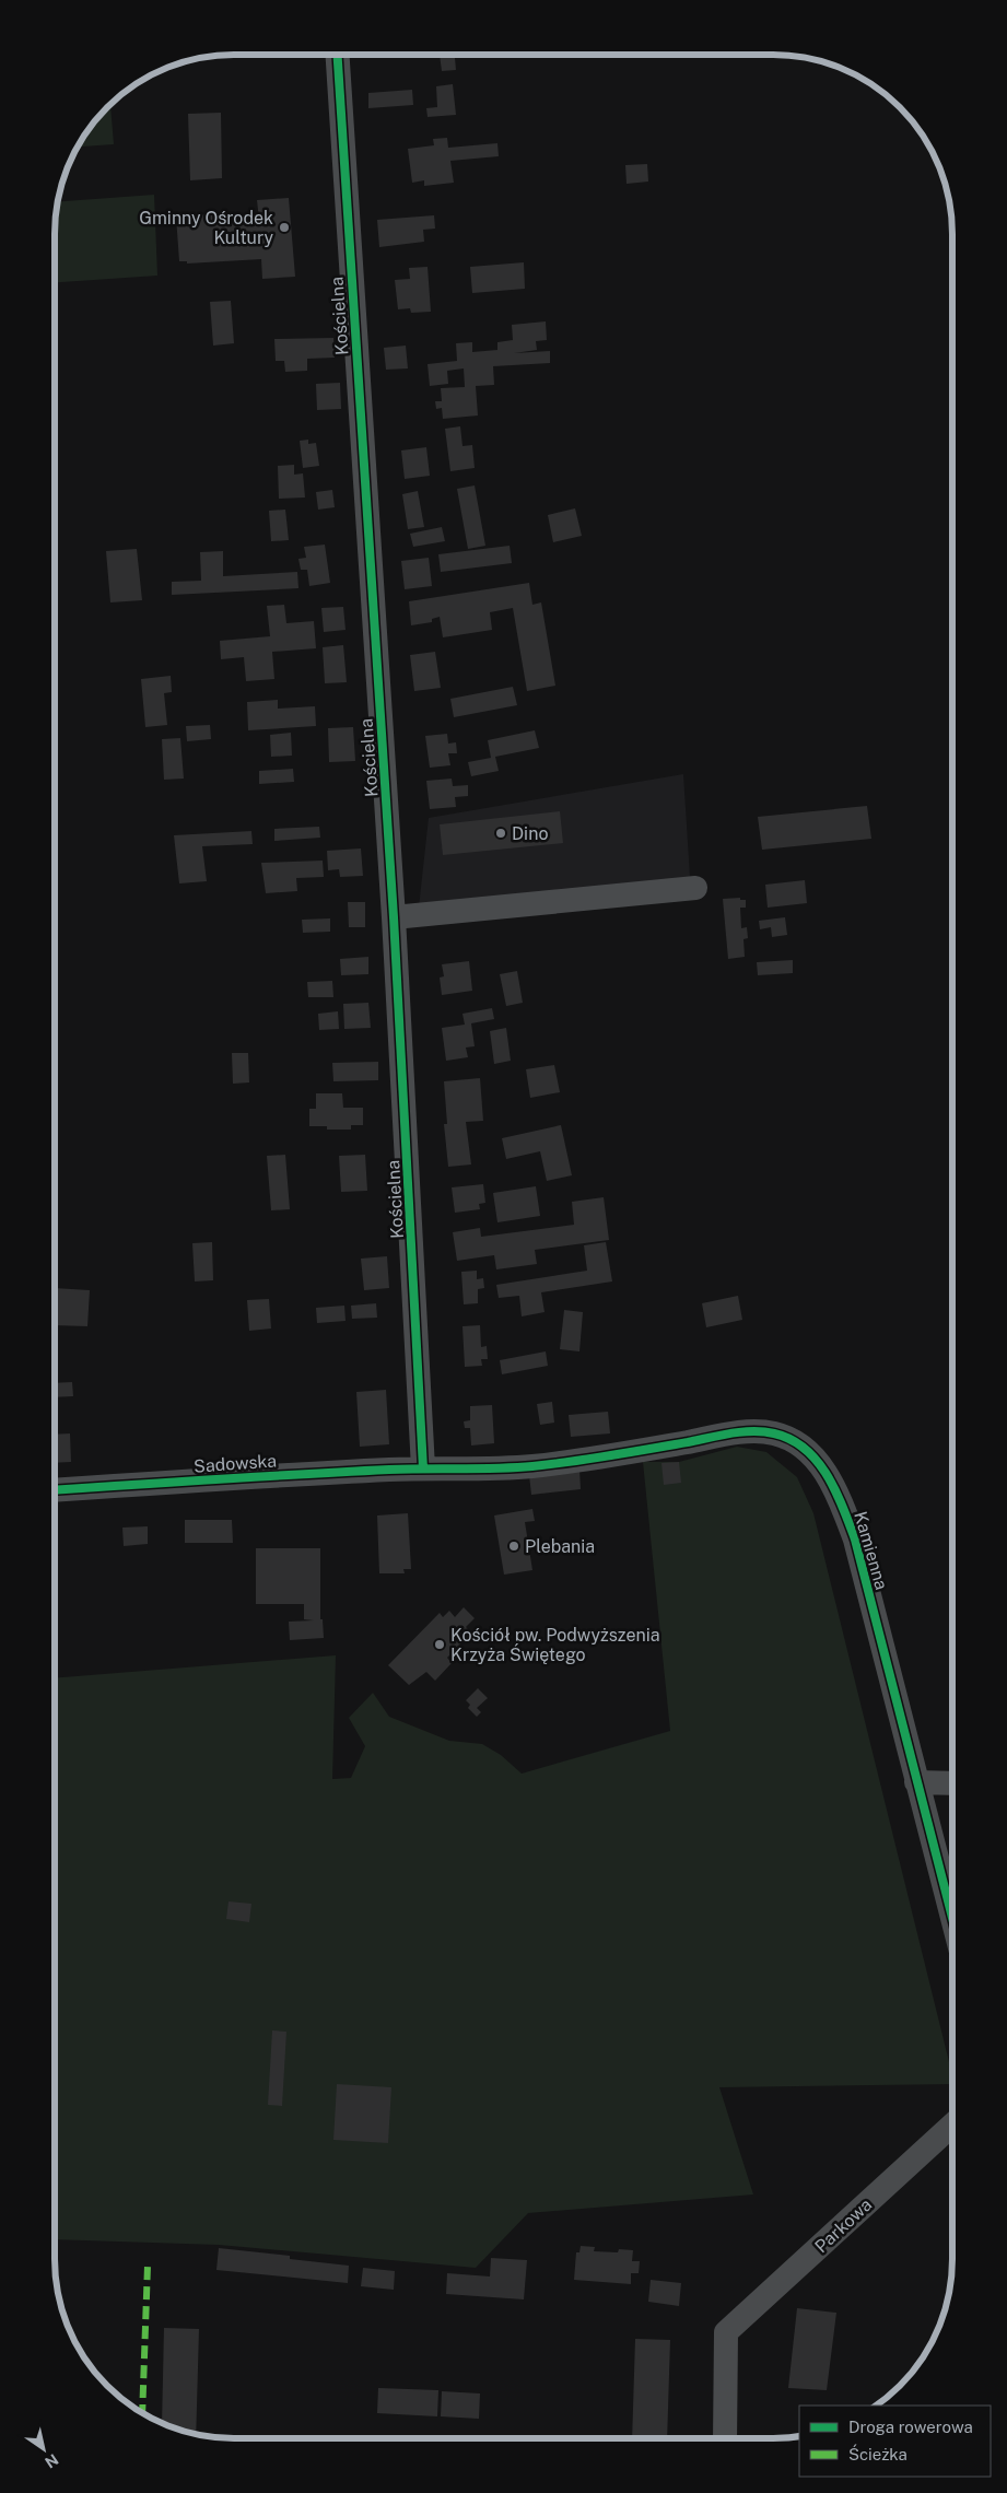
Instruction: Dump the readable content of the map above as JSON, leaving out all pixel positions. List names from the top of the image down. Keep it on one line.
{"streets":{"street":["Kościelna","Sadowska","Kamienna","Parkowa"]},"crossings":[["Kościelna","Sadowska"],["Kościelna","Kamienna"],["Sadowska","Kamienna"]],"places":["Gminny Ośrodek Kultury","Dino","Plebania","Kościół pw. Podwyższenia Krzyża Świętego"],"legend":["Droga rowerowa","Ścieżka"],"north":"bottom right"}
